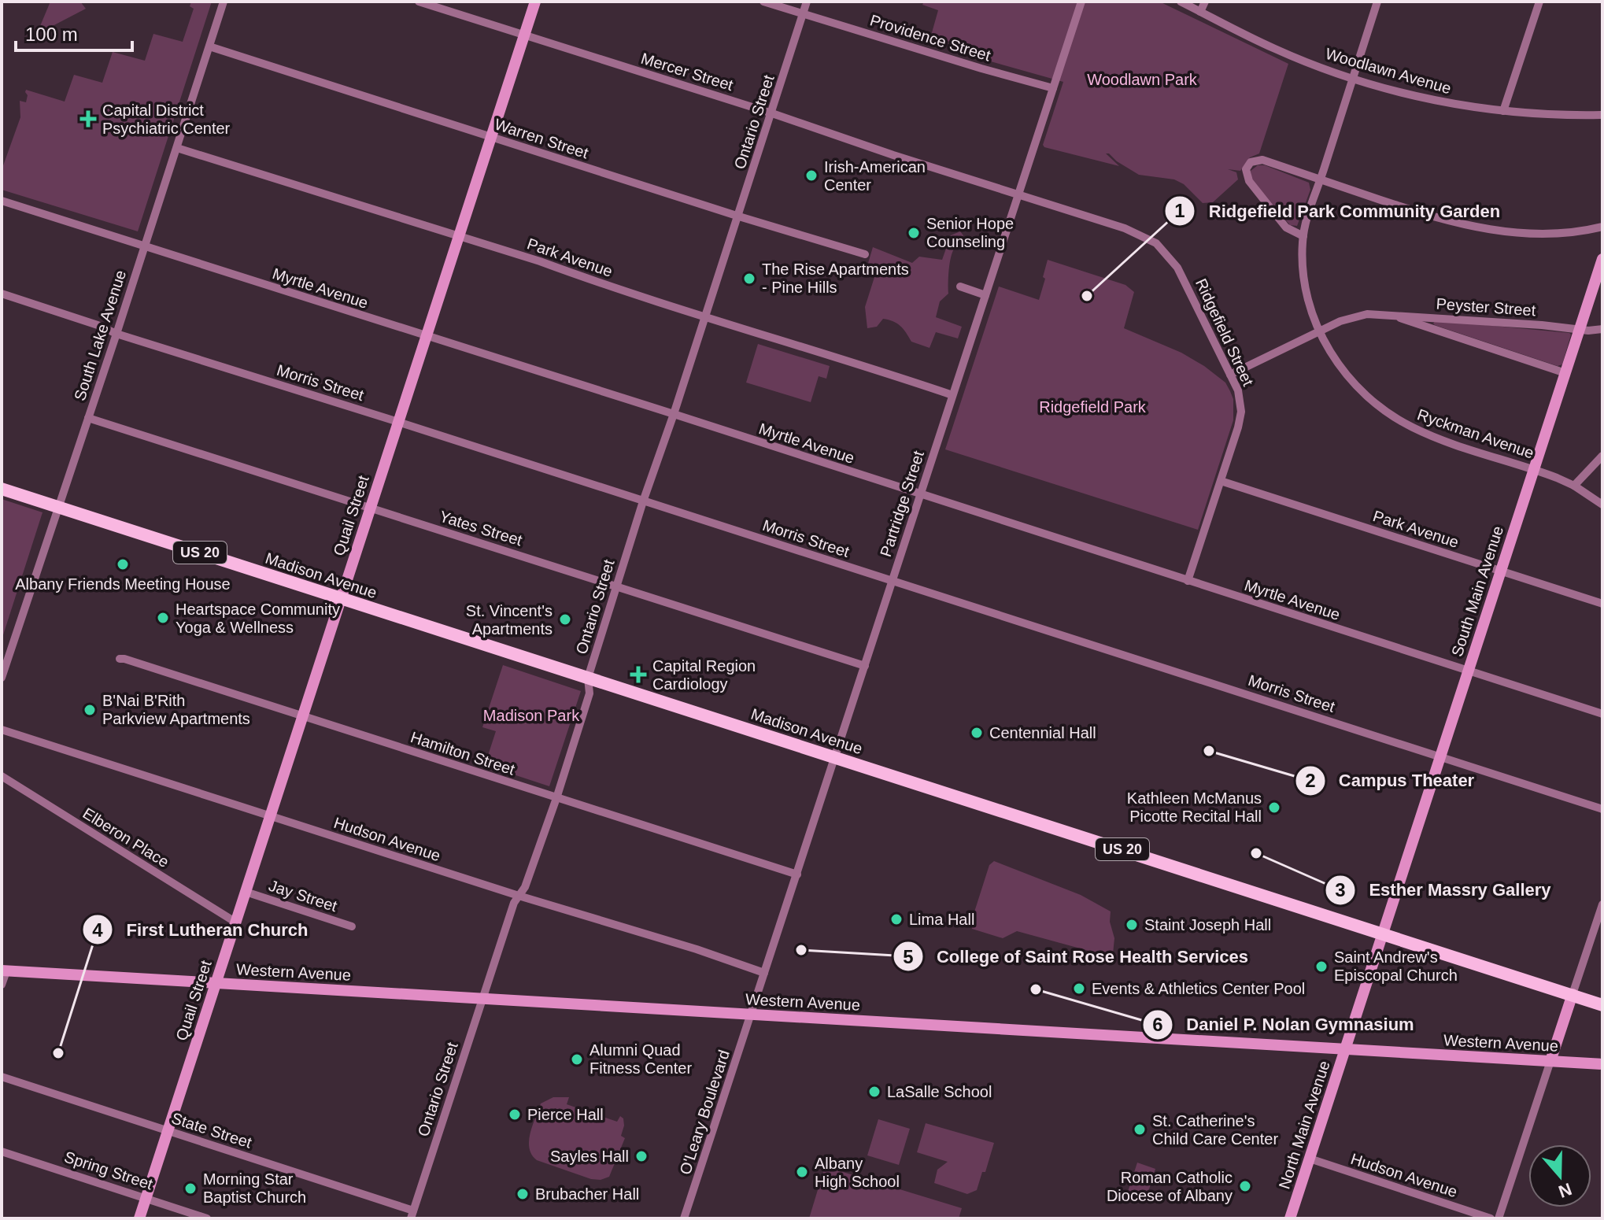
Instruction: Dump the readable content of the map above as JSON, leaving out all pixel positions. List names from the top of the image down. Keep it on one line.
{"streets":{"main road":["US 20","Madison Avenue"],"street":["Providence Street","Woodlawn Avenue","Mercer Street","Ontario Street","Warren Street","Park Avenue","Myrtle Avenue","Peyster Street","Ridgefield Street","South Lake Avenue","Morris Street","Ryckman Avenue","Partridge Street","Quail Street","Yates Street","South Main Avenue","Hamilton Street","Elberon Place","Hudson Avenue","Jay Street","Western Avenue","O'Leary Boulevard","North Main Avenue","State Street","Spring Street"]},"crossings":[["Providence Street","Ontario Street"],["Providence Street","Partridge Street"],["Woodlawn Avenue","Ryckman Avenue"],["Mercer Street","Ontario Street"],["Mercer Street","Ridgefield Street"],["Mercer Street","Partridge Street"],["Mercer Street","Quail Street"],["Ontario Street","Warren Street"],["Ontario Street","Park Avenue"],["Ontario Street","Myrtle Avenue"],["Ontario Street","Morris Street"],["Ontario Street","Yates Street"],["Ontario Street","Madison Avenue"],["Ontario Street","Hamilton Street"],["Ontario Street","Hudson Avenue"],["Ontario Street","Western Avenue"],["Ontario Street","State Street"],["Warren Street","South Lake Avenue"],["Warren Street","Quail Street"],["Park Avenue","Ridgefield Street"],["Park Avenue","South Lake Avenue"],["Park Avenue","Partridge Street"],["Park Avenue","Quail Street"],["Park Avenue","South Main Avenue"],["Myrtle Avenue","Ridgefield Street"],["Myrtle Avenue","South Lake Avenue"],["Myrtle Avenue","Partridge Street"],["Myrtle Avenue","Quail Street"],["Myrtle Avenue","South Main Avenue"],["Peyster Street","Ridgefield Street"],["Peyster Street","Ryckman Avenue"],["Peyster Street","South Main Avenue"],["Ridgefield Street","Partridge Street"],["South Lake Avenue","Morris Street"],["South Lake Avenue","Yates Street"],["South Lake Avenue","Madison Avenue"],["Morris Street","Partridge Street"],["Morris Street","Quail Street"],["Morris Street","South Main Avenue"],["Ryckman Avenue","South Main Avenue"],["Partridge Street","Yates Street"],["Partridge Street","Madison Avenue"],["Partridge Street","Hamilton Street"],["Partridge Street","Hudson Avenue"],["Partridge Street","Western Avenue"],["Partridge Street","O'Leary Boulevard"],["Quail Street","Yates Street"],["Quail Street","Madison Avenue"],["Quail Street","Hamilton Street"],["Quail Street","Elberon Place"],["Quail Street","Hudson Avenue"],["Quail Street","Jay Street"],["Quail Street","Western Avenue"],["Quail Street","State Street"],["Quail Street","Spring Street"],["Madison Avenue","South Main Avenue"],["Madison Avenue","North Main Avenue"],["South Main Avenue","North Main Avenue"],["Hudson Avenue","North Main Avenue"],["Western Avenue","O'Leary Boulevard"],["Western Avenue","North Main Avenue"]],"parks":["Woodlawn Park","Ridgefield Park","Madison Park"],"places":{"health":["Capital District Psychiatric Center","Capital Region Cardiology"],"other":["Irish-American Center","Senior Hope Counseling","The Rise Apartments - Pine Hills","Ridgefield Park Community Garden","Albany Friends Meeting House","Heartspace Community Yoga & Wellness","St. Vincent's Apartments","B'Nai B'Rith Parkview Apartments","Centennial Hall","Campus Theater","Kathleen McManus Picotte Recital Hall","Esther Massry Gallery","Lima Hall","Staint Joseph Hall","College of Saint Rose Health Services","Saint Andrew's Episcopal Church","Events & Athletics Center Pool","Daniel P. Nolan Gymnasium","First Lutheran Church","Alumni Quad Fitness Center","LaSalle School","Pierce Hall","St. Catherine's Child Care Center","Sayles Hall","Albany High School","Roman Catholic Diocese of Albany","Morning Star Baptist Church","Brubacher Hall"]},"scale_bar":"100 m","north":"bottom"}
